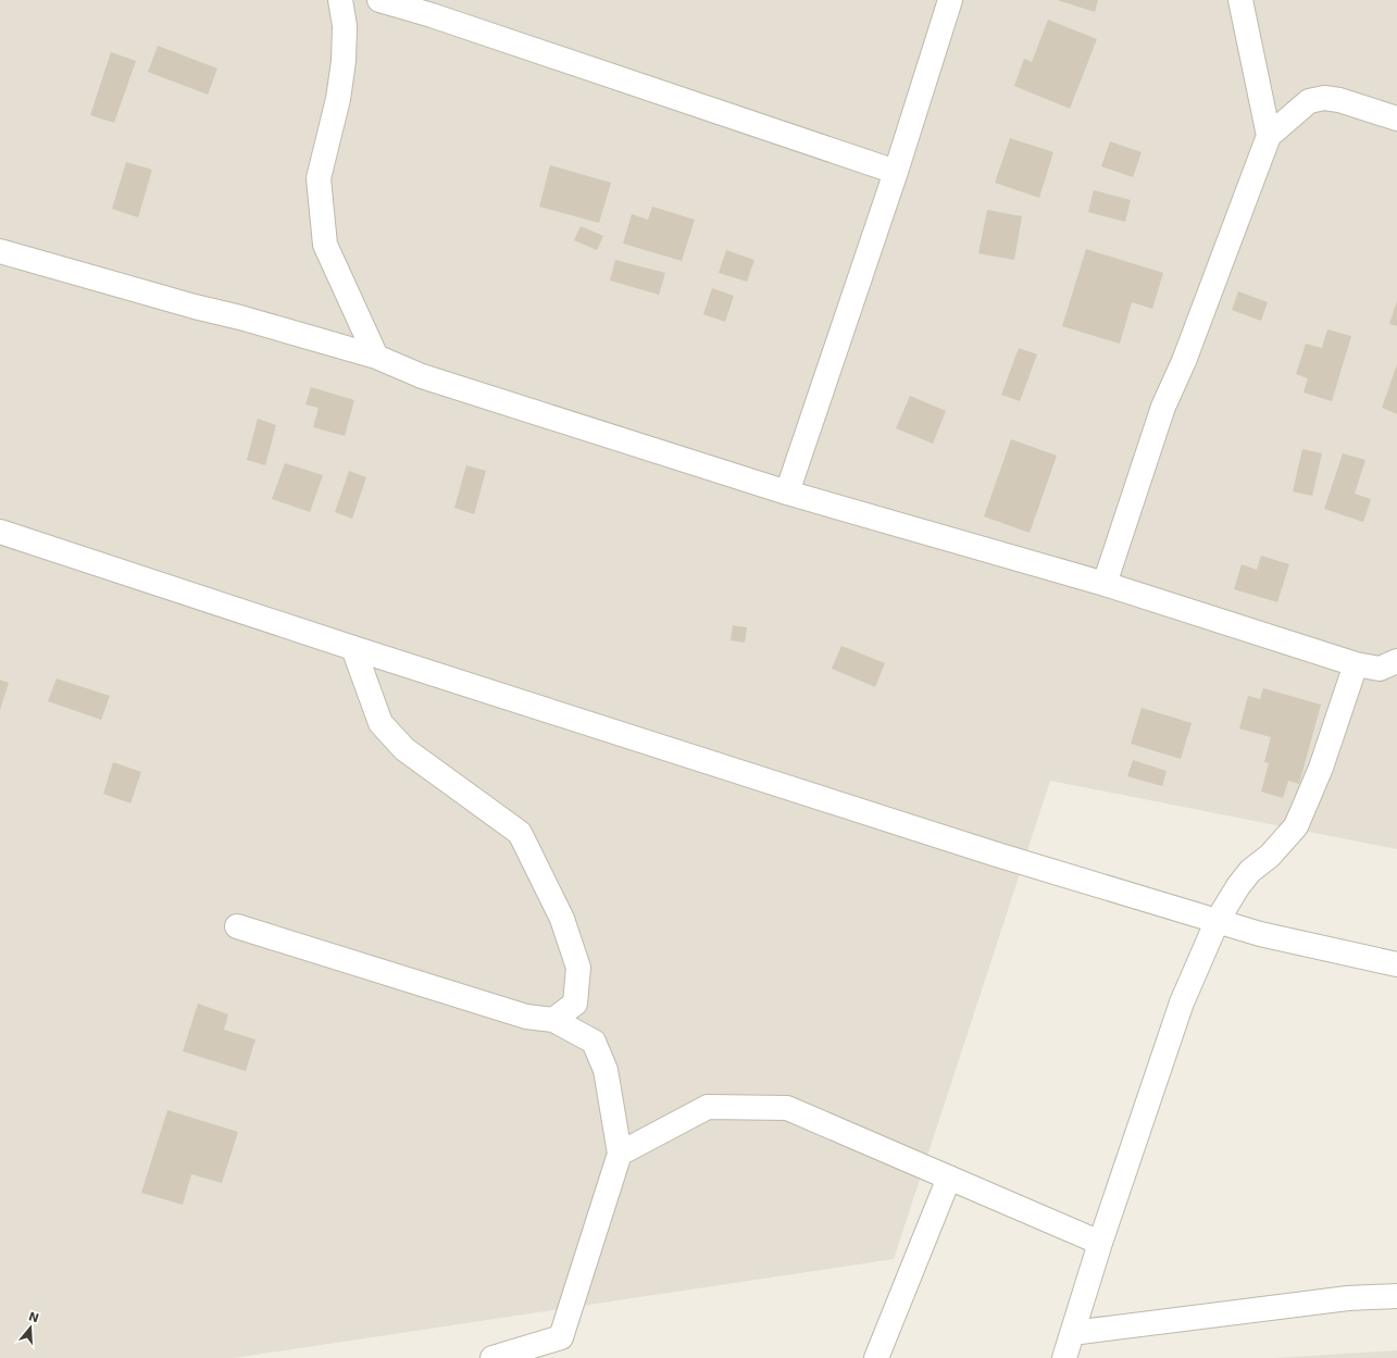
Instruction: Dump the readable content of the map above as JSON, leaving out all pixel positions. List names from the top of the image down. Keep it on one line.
{"north":"top"}
